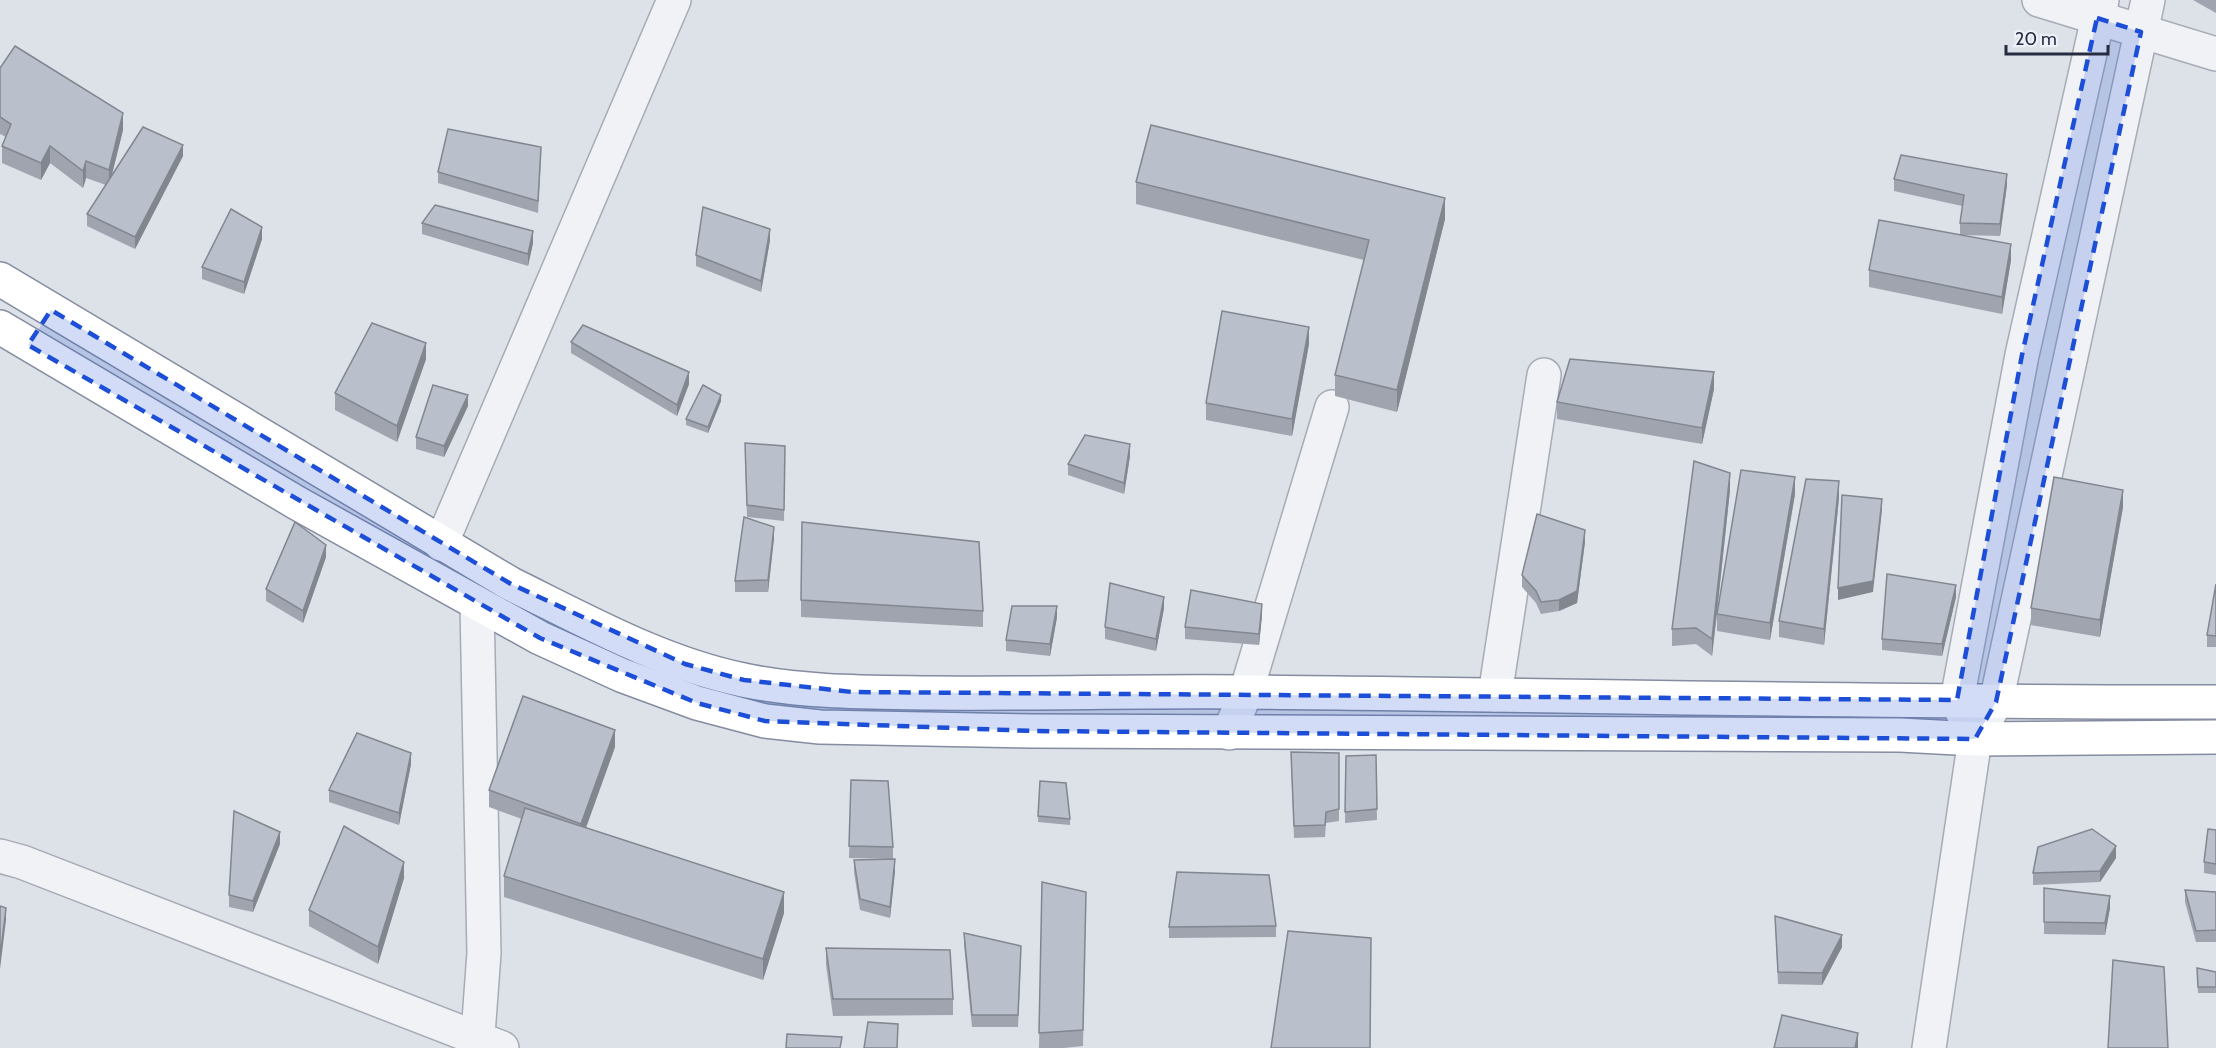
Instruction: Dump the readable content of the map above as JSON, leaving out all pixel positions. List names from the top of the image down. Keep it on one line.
{"scale_bar":"20 m"}
